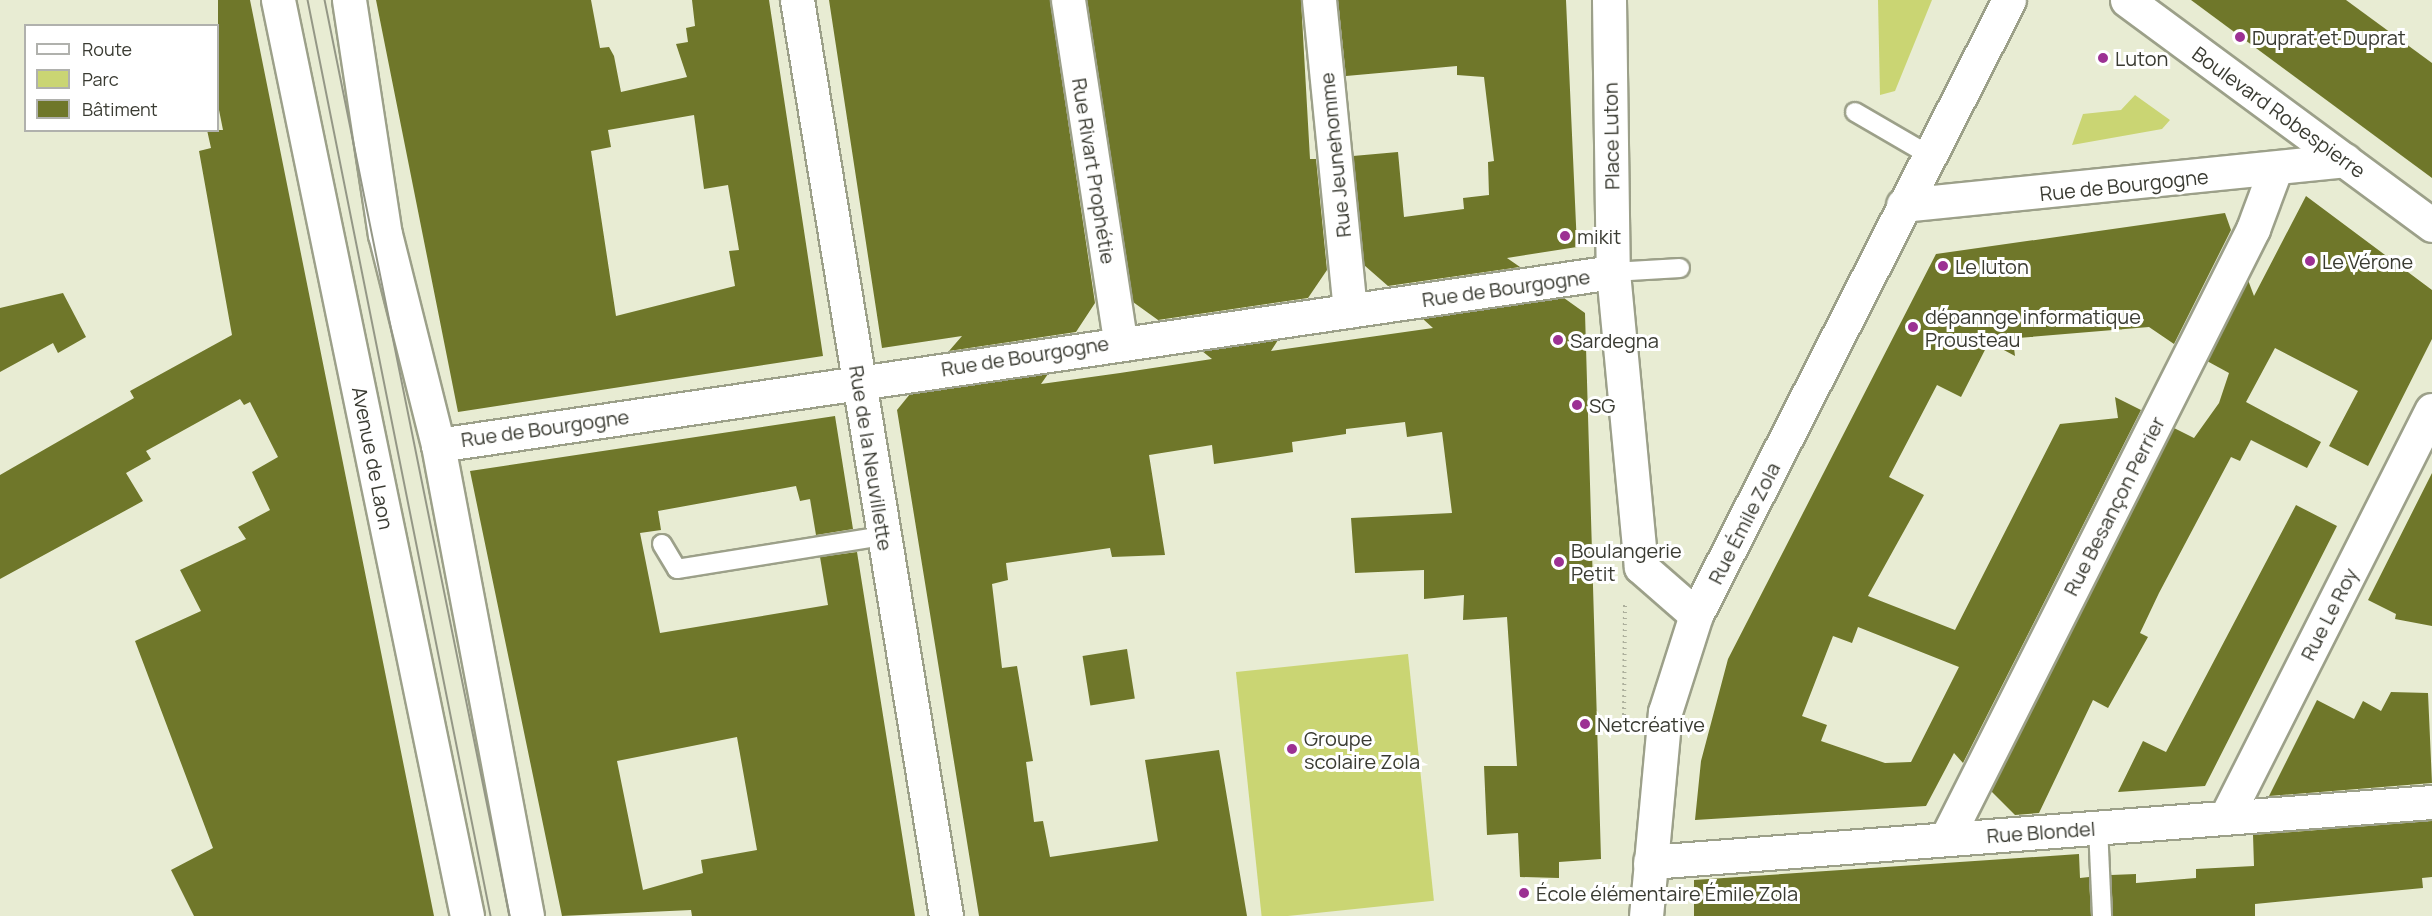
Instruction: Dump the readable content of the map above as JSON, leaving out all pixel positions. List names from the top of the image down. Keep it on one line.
{"streets":{"street":["Boulevard Robespierre","Place Luton","Rue Jeunehomme","Rue Rivart Prophétie","Rue de Bourgogne","Avenue de Laon","Rue de la Neuvillette","Rue Besançon Perrier","Rue Émile Zola","Rue Le Roy","Rue Blondel"]},"crossings":[["Boulevard Robespierre","Rue de Bourgogne"],["Place Luton","Rue de Bourgogne"],["Rue Jeunehomme","Rue de Bourgogne"],["Rue Rivart Prophétie","Rue de Bourgogne"],["Rue de Bourgogne","Rue de la Neuvillette"],["Rue de Bourgogne","Rue Besançon Perrier"],["Rue de Bourgogne","Rue Émile Zola"],["Rue Besançon Perrier","Rue Blondel"],["Rue Émile Zola","Rue Blondel"],["Rue Le Roy","Rue Blondel"]],"places":["Duprat et Duprat","Luton","mikit","Le Vérone","Le luton","dépannge informatique Prousteau","Sardegna","SG","Boulangerie Petit","Netcréative","Groupe scolaire Zola","École élémentaire Émile Zola"],"legend":["Route","Parc","Bâtiment"]}
